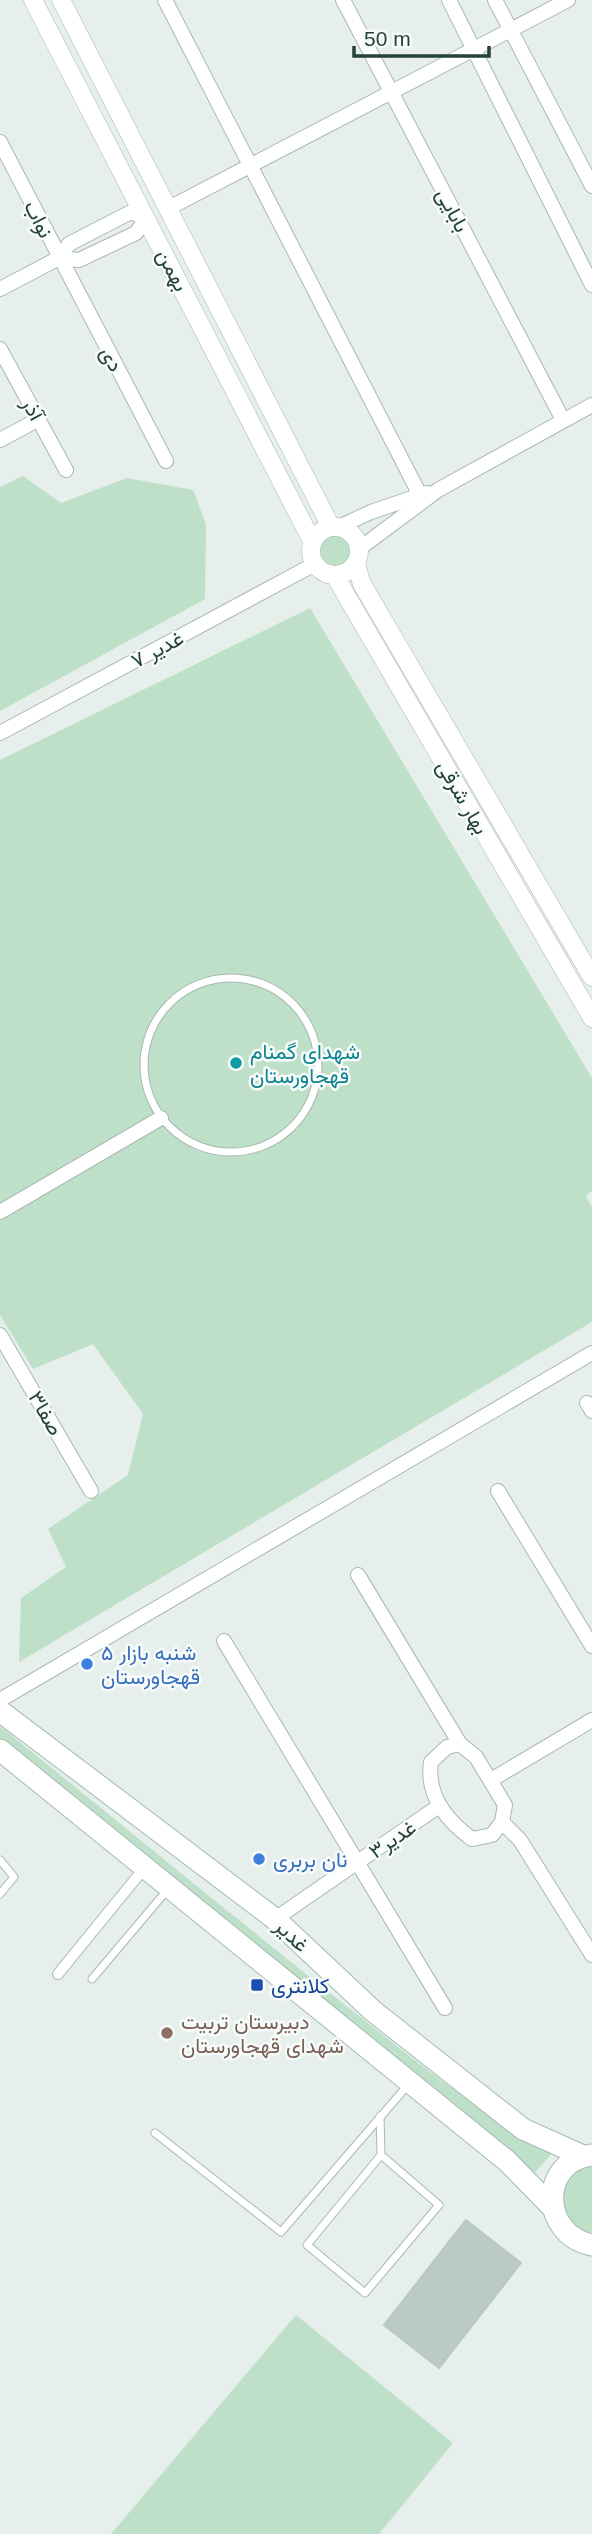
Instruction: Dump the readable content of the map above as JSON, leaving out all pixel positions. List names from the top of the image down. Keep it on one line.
{"streets":{"main road":["غدیر"],"street":["بابایی","نواب","بهمن","دی","آذر","غدیر ۷","بهار شرقی","صفا۳","غدیر۳"]},"crossings":[["نواب","دی"],["بهمن","غدیر ۷"],["بهمن","بهار شرقی"],["غدیر ۷","بهار شرقی"],["غدیر۳","غدیر"]],"places":{"other":["شهدای گمنام قهجاورستان","۵ شنبه بازار قهجاورستان","نان بربری","دبیرستان تربیت شهدای قهجاورستان"],"transit":["کلانتری"]},"scale_bar":"50 m"}
